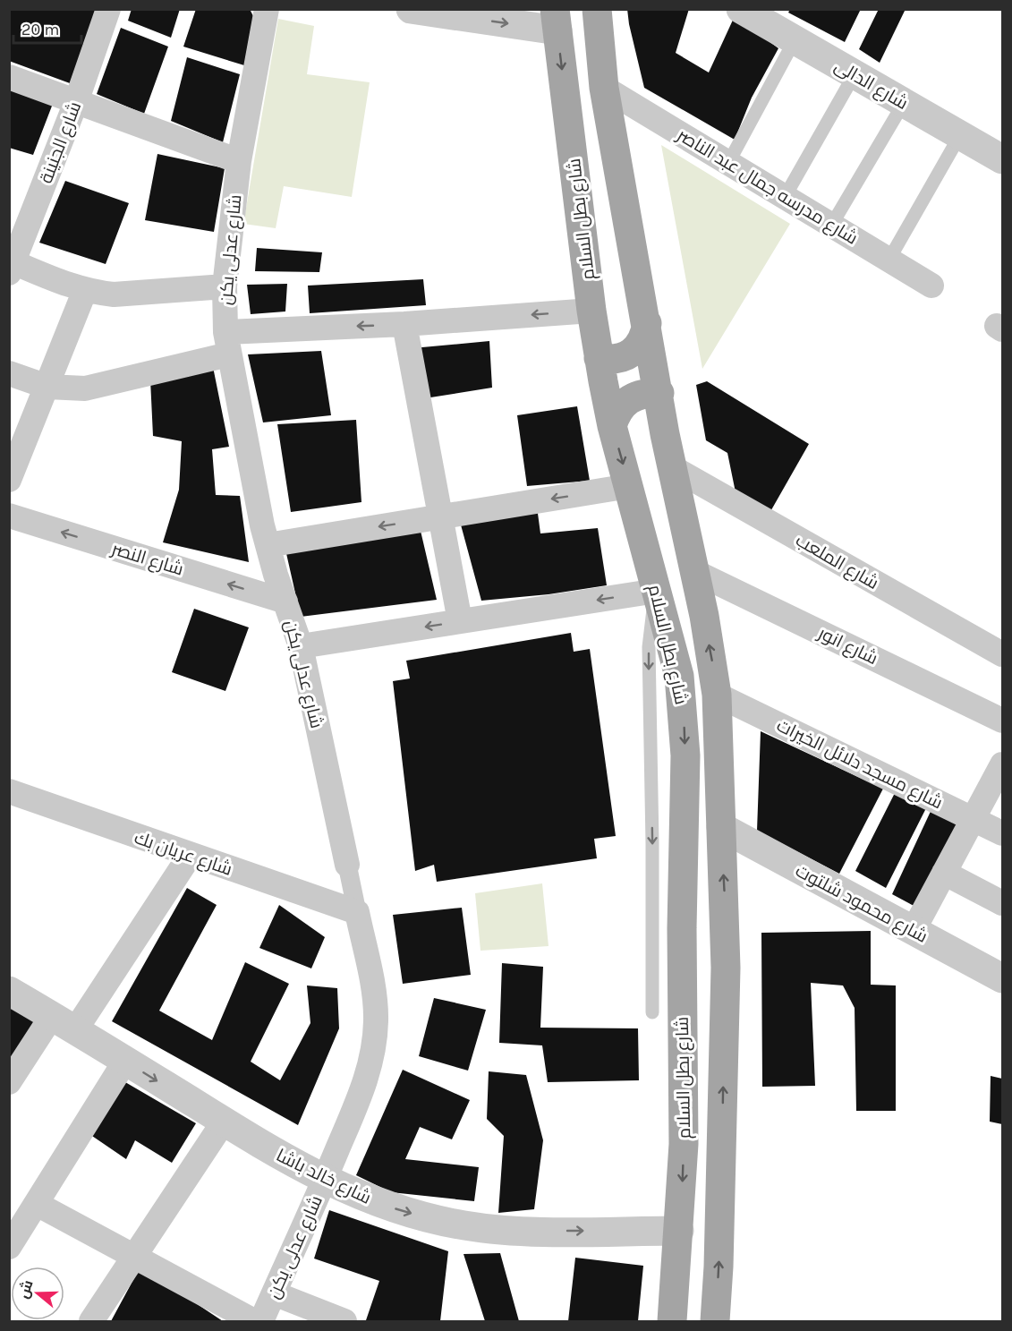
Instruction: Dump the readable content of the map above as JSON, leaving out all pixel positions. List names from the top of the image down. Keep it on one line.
{"streets":{"main road":["شارع بطل السلام"],"street":["شارع الدالى","شارع الجنينة","شارع مدرسه جمال عبد الناصر","شارع عدلى يكن","شارع النصر","شارع الملعب","شارع انور","شارع مسجد دلائل الخيرات","شارع عريان بك","شارع محمود شلتوت","شارع خالد باشا"]},"crossings":[["شارع مدرسه جمال عبد الناصر","شارع بطل السلام"],["شارع بطل السلام","شارع الملعب"],["شارع بطل السلام","شارع انور"],["شارع بطل السلام","شارع مسجد دلائل الخيرات"],["شارع بطل السلام","شارع محمود شلتوت"],["شارع بطل السلام","شارع خالد باشا"],["شارع عدلى يكن","شارع النصر"],["شارع عدلى يكن","شارع عريان بك"],["شارع عدلى يكن","شارع خالد باشا"]],"one_way":["شارع النصر"],"scale_bar":"20 m","north":"left"}
